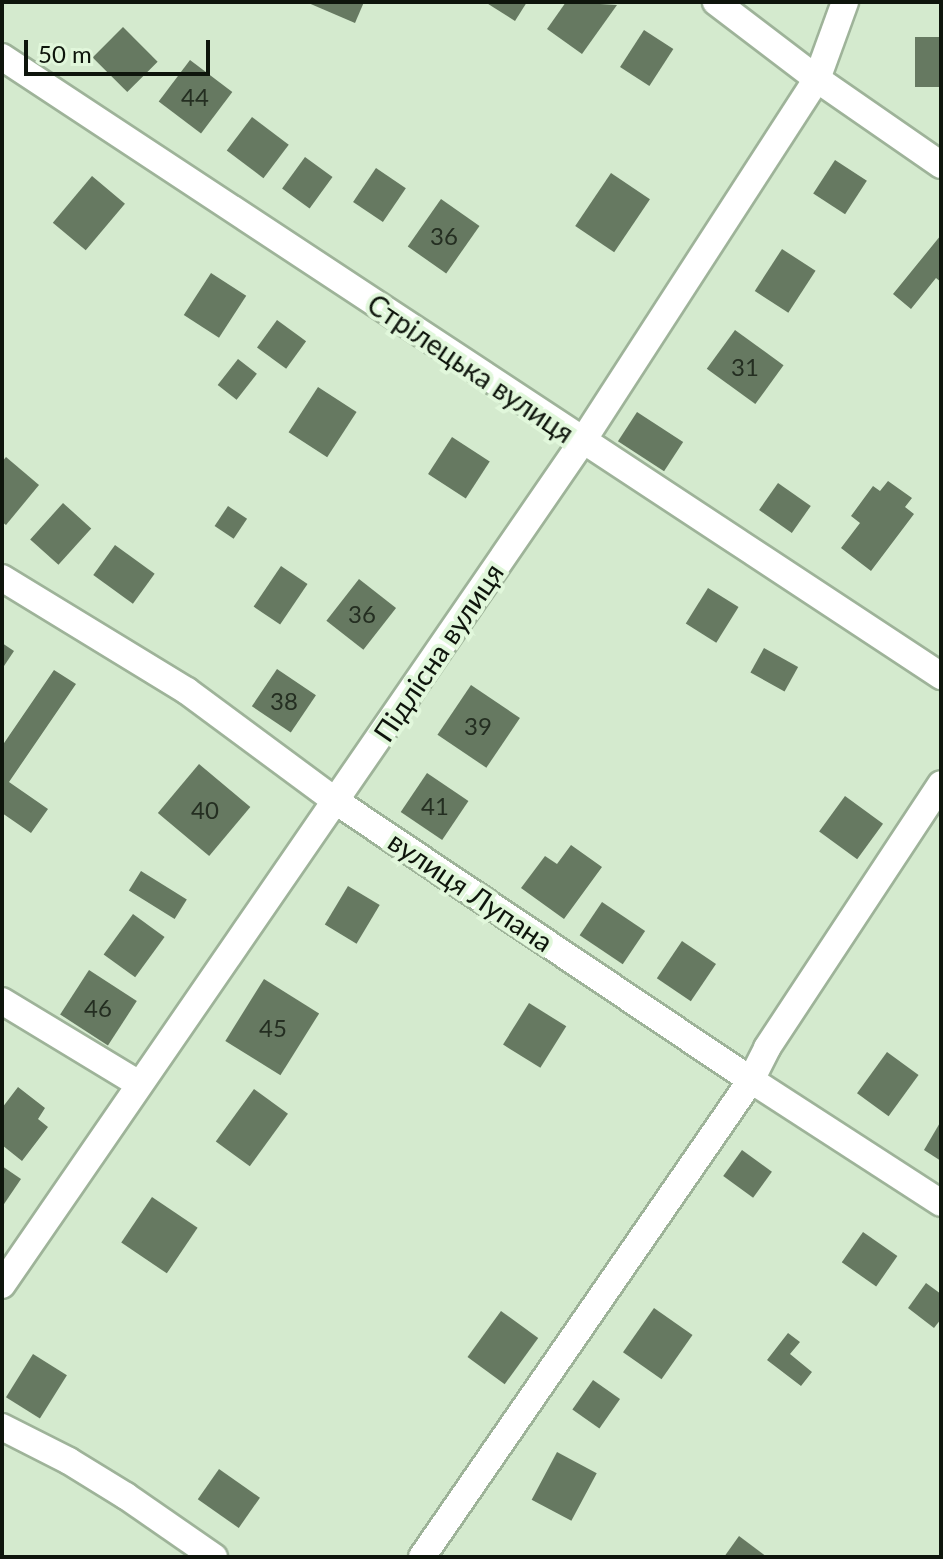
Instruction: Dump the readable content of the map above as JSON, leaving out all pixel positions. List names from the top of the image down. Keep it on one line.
{"streets":{"street":["Стрілецька вулиця","Підлісна вулиця","вулиця Лупана"]},"crossings":[["Стрілецька вулиця","Підлісна вулиця"],["Підлісна вулиця","вулиця Лупана"]],"house_numbers":["44","36","31","36","38","39","41","40","46","45"],"scale_bar":"50 m"}
